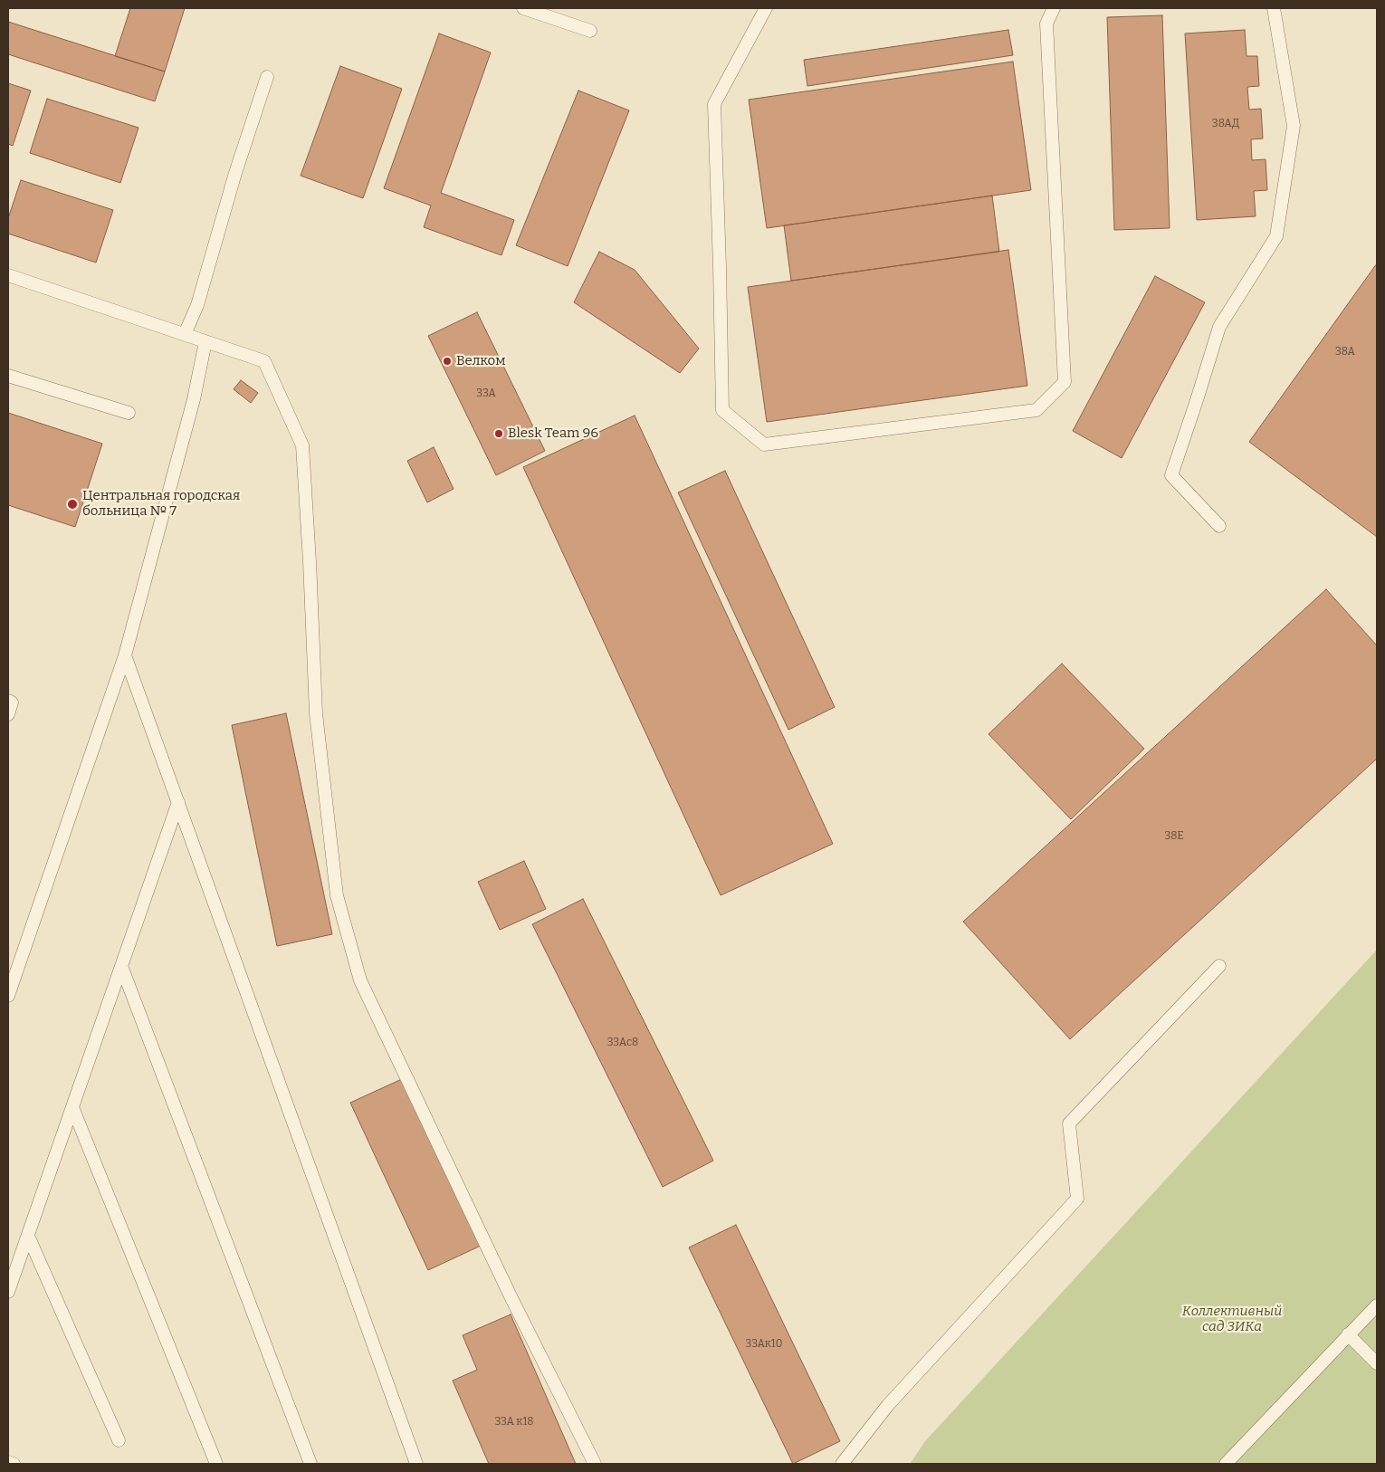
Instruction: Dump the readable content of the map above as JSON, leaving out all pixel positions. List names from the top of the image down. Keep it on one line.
{"parks":["Коллективный сад ЗИКа"],"places":["Велком","Blesk Team 96","Центральная городская больница № 7"],"house_numbers":["38АД","38А","33А","38Е","33Ас8","33Ак10","33А к18"]}
